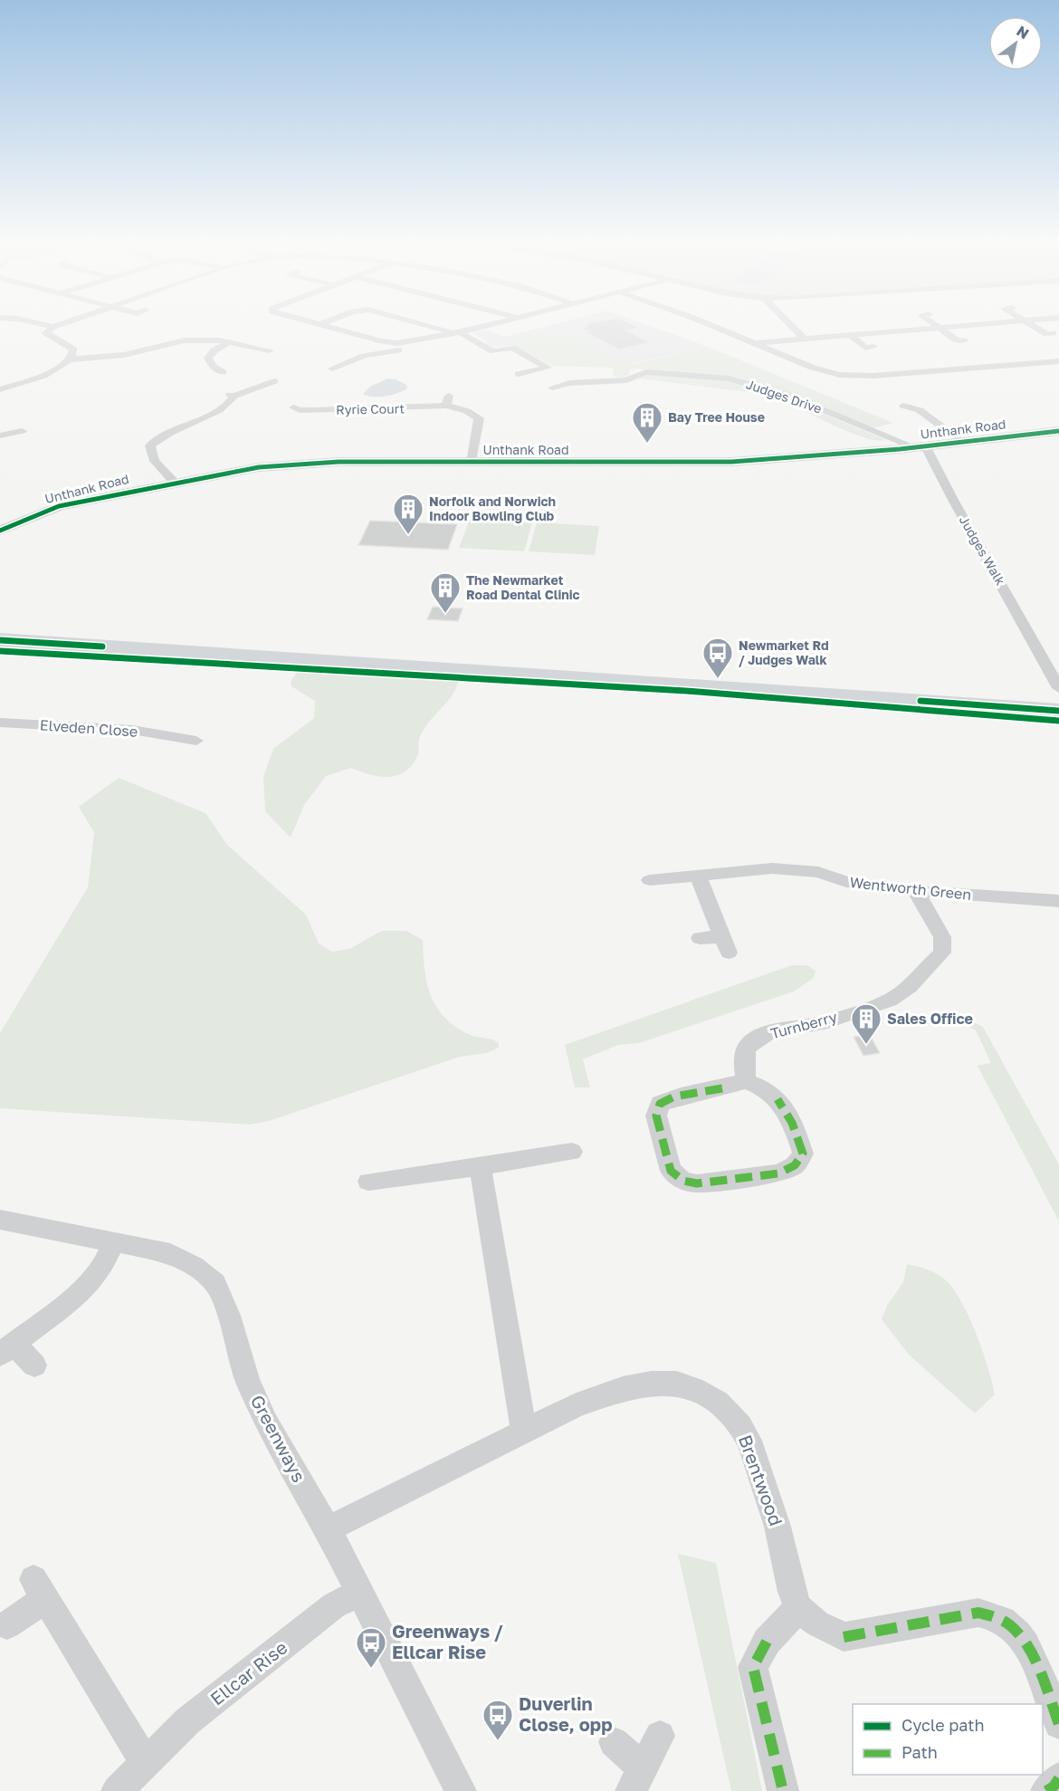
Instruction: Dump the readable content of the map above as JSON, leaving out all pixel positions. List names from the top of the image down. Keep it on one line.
{"streets":{"street":["Judges Drive","Ryrie Court","Unthank Road","Judges Walk","Elveden Close","Wentworth Green","Turnberry","Greenways","Brentwood","Ellcar Rise"]},"crossings":[["Judges Drive","Unthank Road"],["Judges Drive","Judges Walk"],["Ryrie Court","Unthank Road"],["Unthank Road","Judges Walk"],["Wentworth Green","Turnberry"],["Greenways","Brentwood"],["Greenways","Ellcar Rise"]],"places":{"building":["Bay Tree House","Norfolk and Norwich Indoor Bowling Club","The Newmarket Road Dental Clinic","Sales Office"],"bus stop":["Newmarket Rd / Judges Walk","Greenways / Ellcar Rise","Duverlin Close, opp"]},"legend":["Cycle path","Path"],"north":"top right"}
